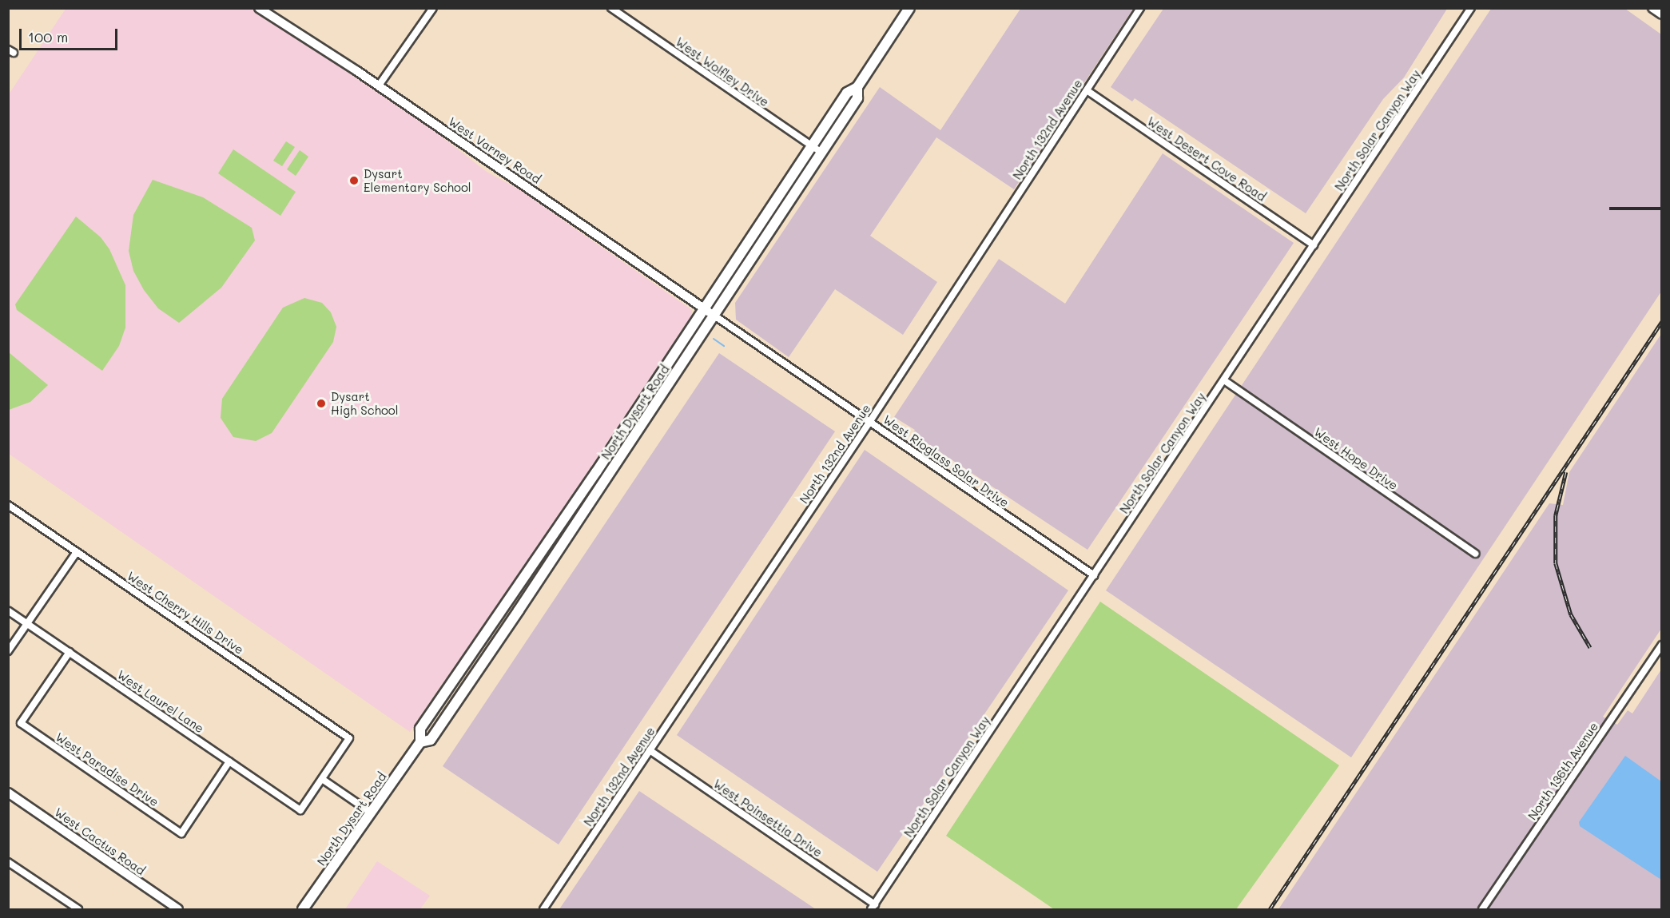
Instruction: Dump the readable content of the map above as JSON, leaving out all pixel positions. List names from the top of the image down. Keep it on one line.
{"streets":{"main road":["North Dysart Road"],"street":["West Wolfley Drive","North 132nd Avenue","North Solar Canyon Way","West Varney Road","West Desert Cove Road","West Hope Drive","West Rioglass Solar Drive","West Cherry Hills Drive","West Laurel Lane","West Paradise Drive","North 136th Avenue","West Poinsettia Drive","West Cactus Road"]},"crossings":[["West Wolfley Drive","North Dysart Road"],["North 132nd Avenue","West Desert Cove Road"],["North 132nd Avenue","West Rioglass Solar Drive"],["North 132nd Avenue","West Poinsettia Drive"],["North Solar Canyon Way","West Desert Cove Road"],["North Solar Canyon Way","West Hope Drive"],["North Solar Canyon Way","West Rioglass Solar Drive"],["North Solar Canyon Way","West Poinsettia Drive"],["West Varney Road","North Dysart Road"],["West Varney Road","West Rioglass Solar Drive"],["North Dysart Road","West Rioglass Solar Drive"],["West Cherry Hills Drive","West Laurel Lane"],["West Laurel Lane","West Paradise Drive"]],"places":["Dysart Elementary School","Dysart High School"],"scale_bar":"100 m"}
